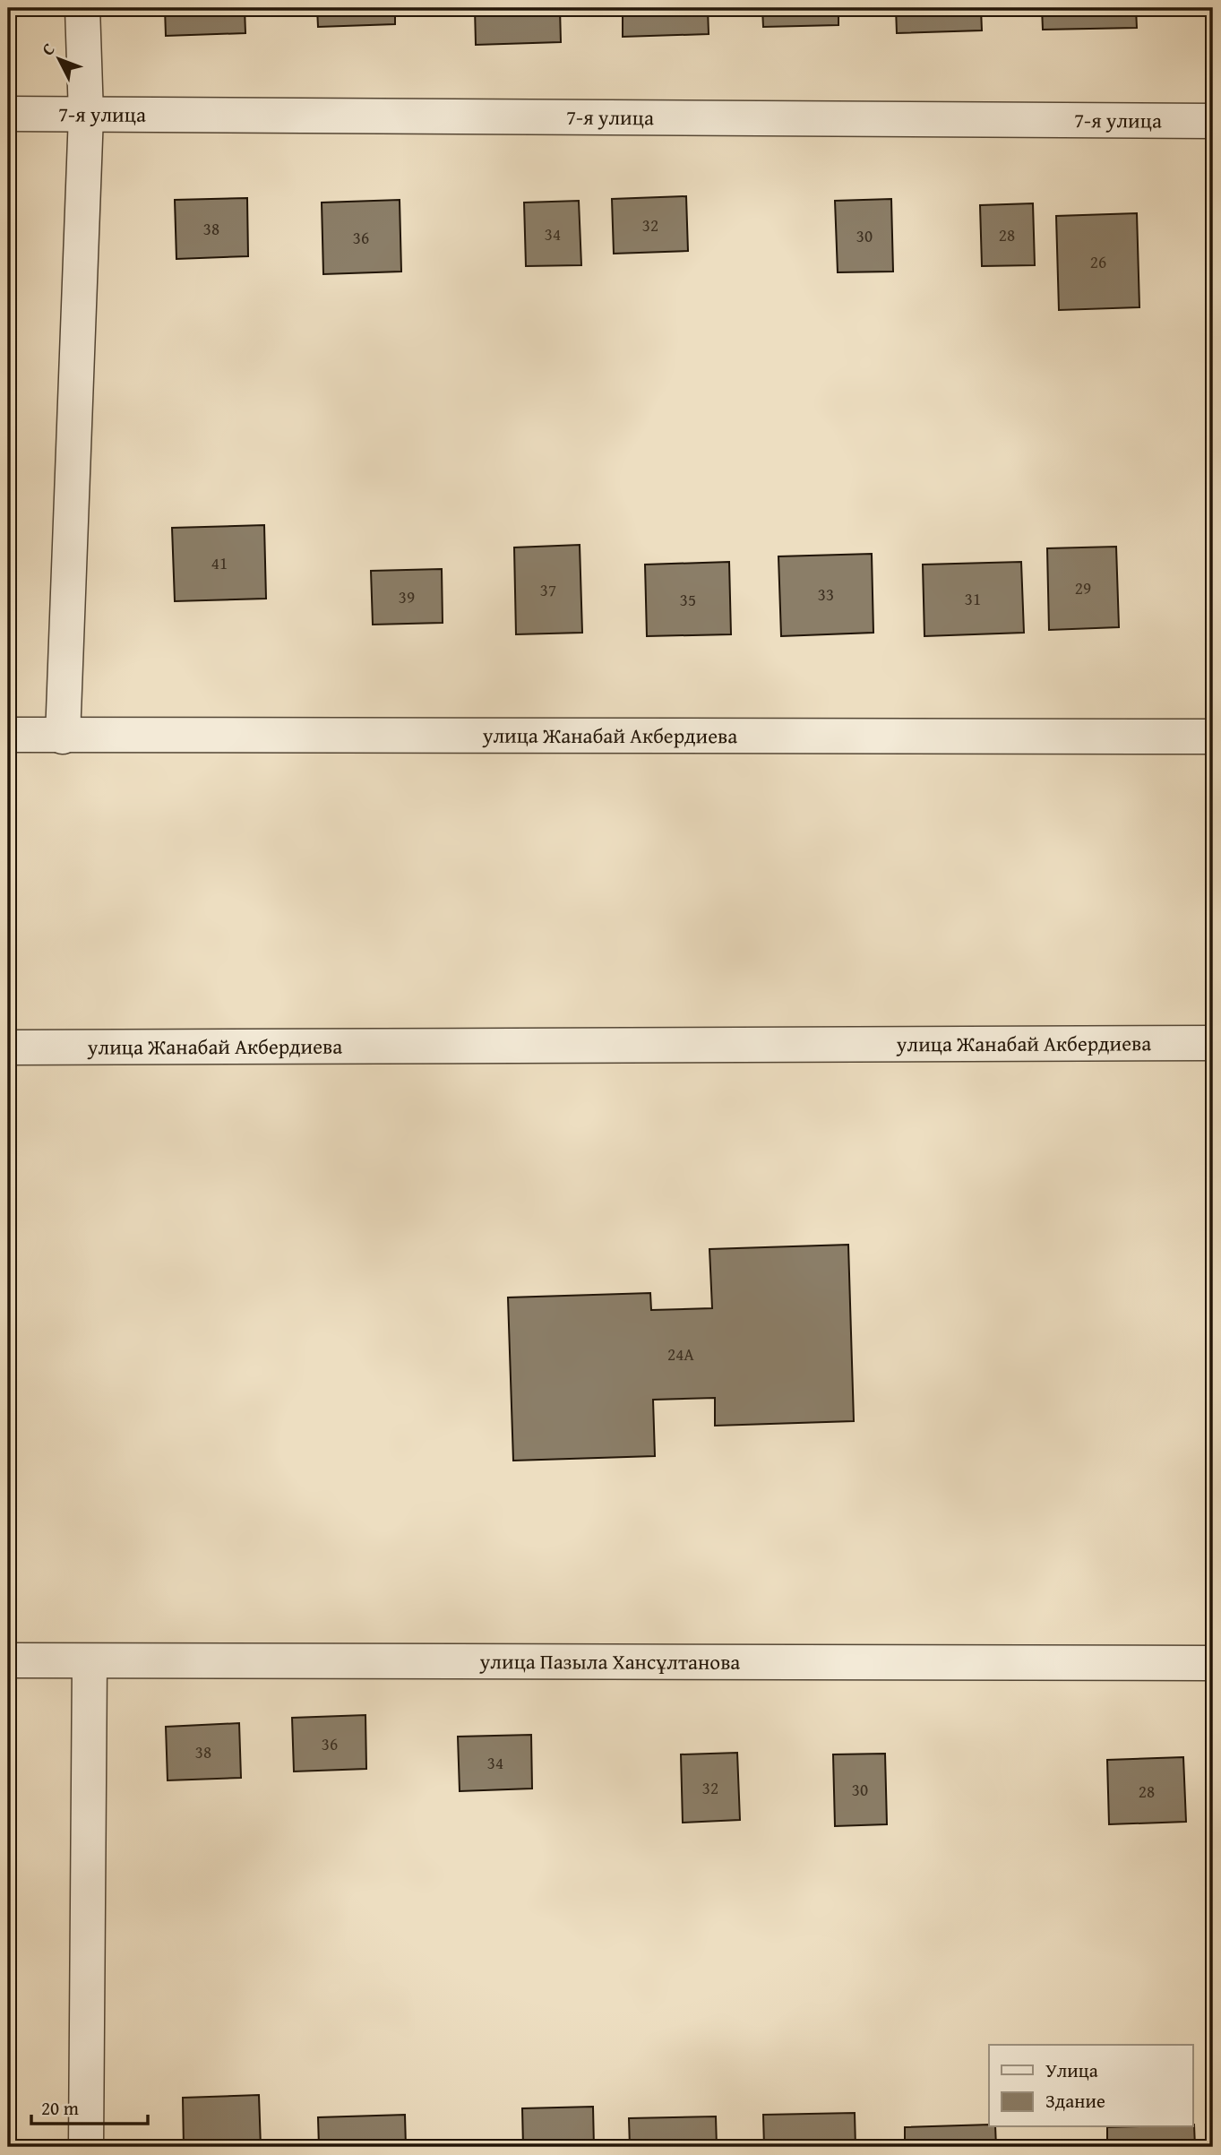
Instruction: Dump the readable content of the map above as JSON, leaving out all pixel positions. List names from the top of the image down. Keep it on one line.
{"streets":{"street":["7-я улица","улица Жанабай Акбердиева","улица Пазыла Хансұлтанова"]},"house_numbers":["32","38","34","28","30","36","26","41","29","37","33","39","31","35","24А","36","38","34","32","30","28"],"legend":["Улица","Здание"],"scale_bar":"20 m","north":"top left"}
